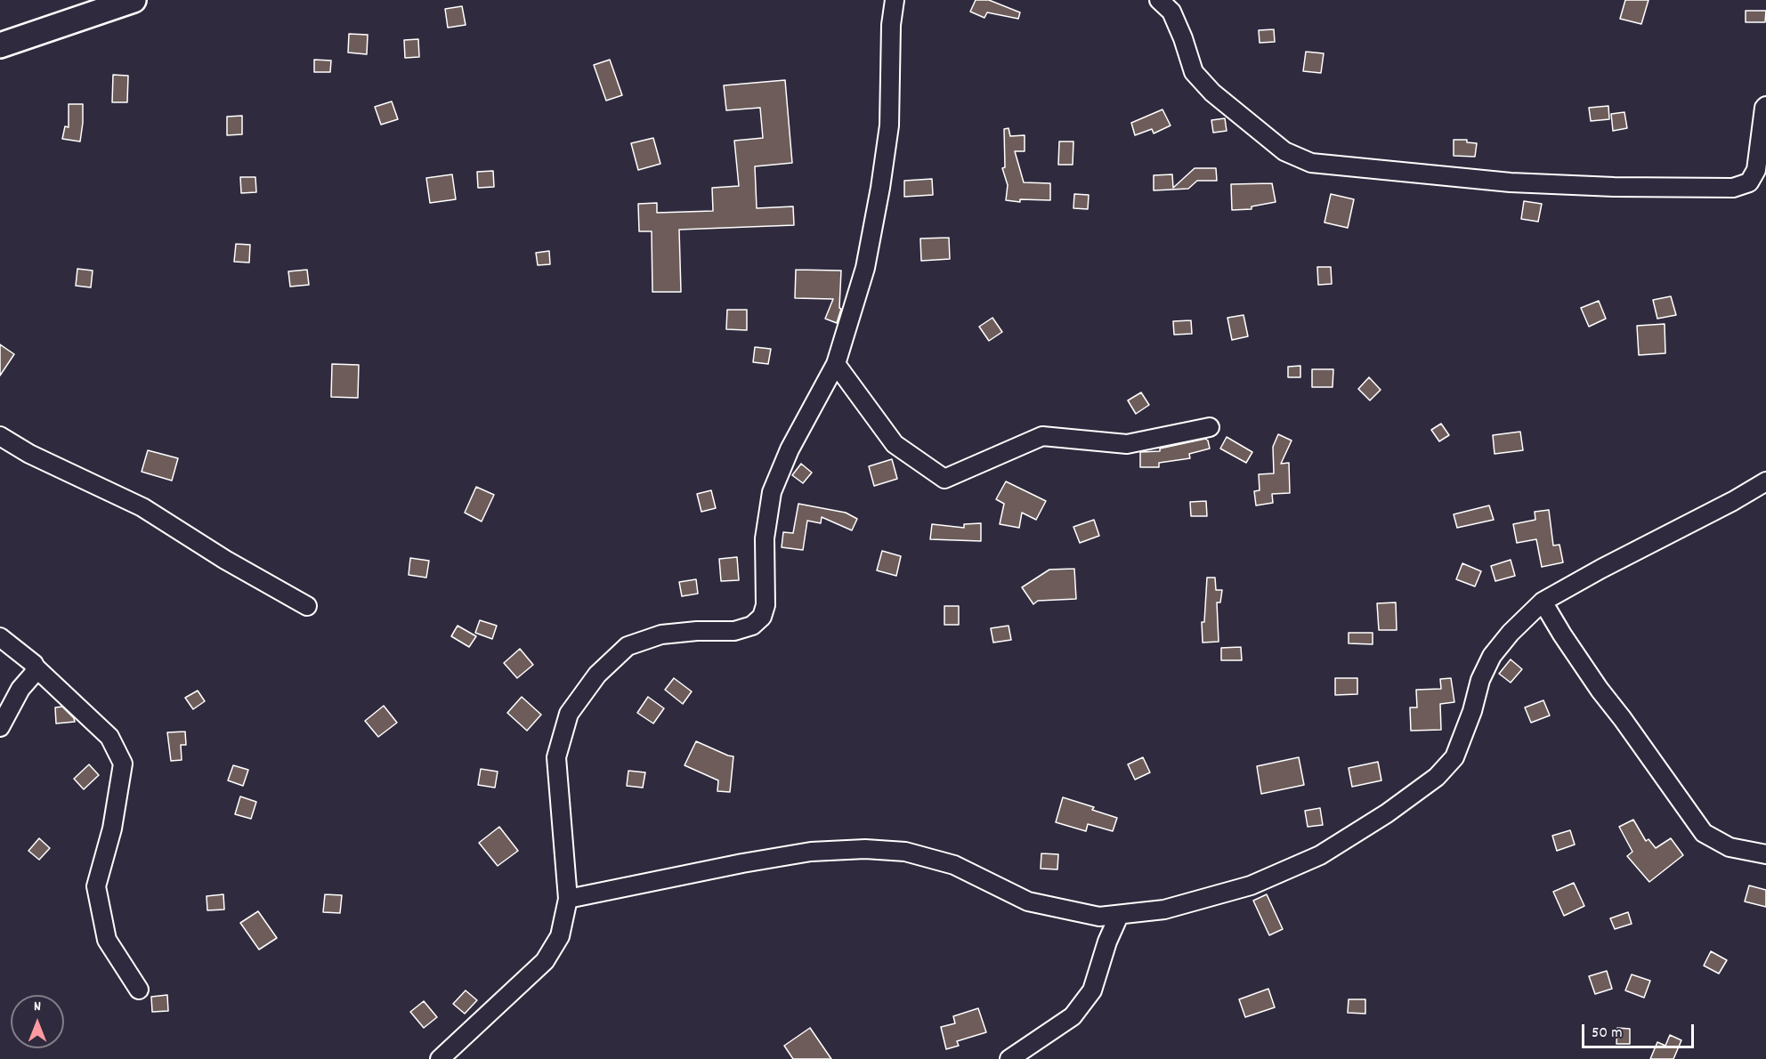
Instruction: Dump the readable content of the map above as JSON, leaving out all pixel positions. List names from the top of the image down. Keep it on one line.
{"scale_bar":"50 m","north":"top"}
